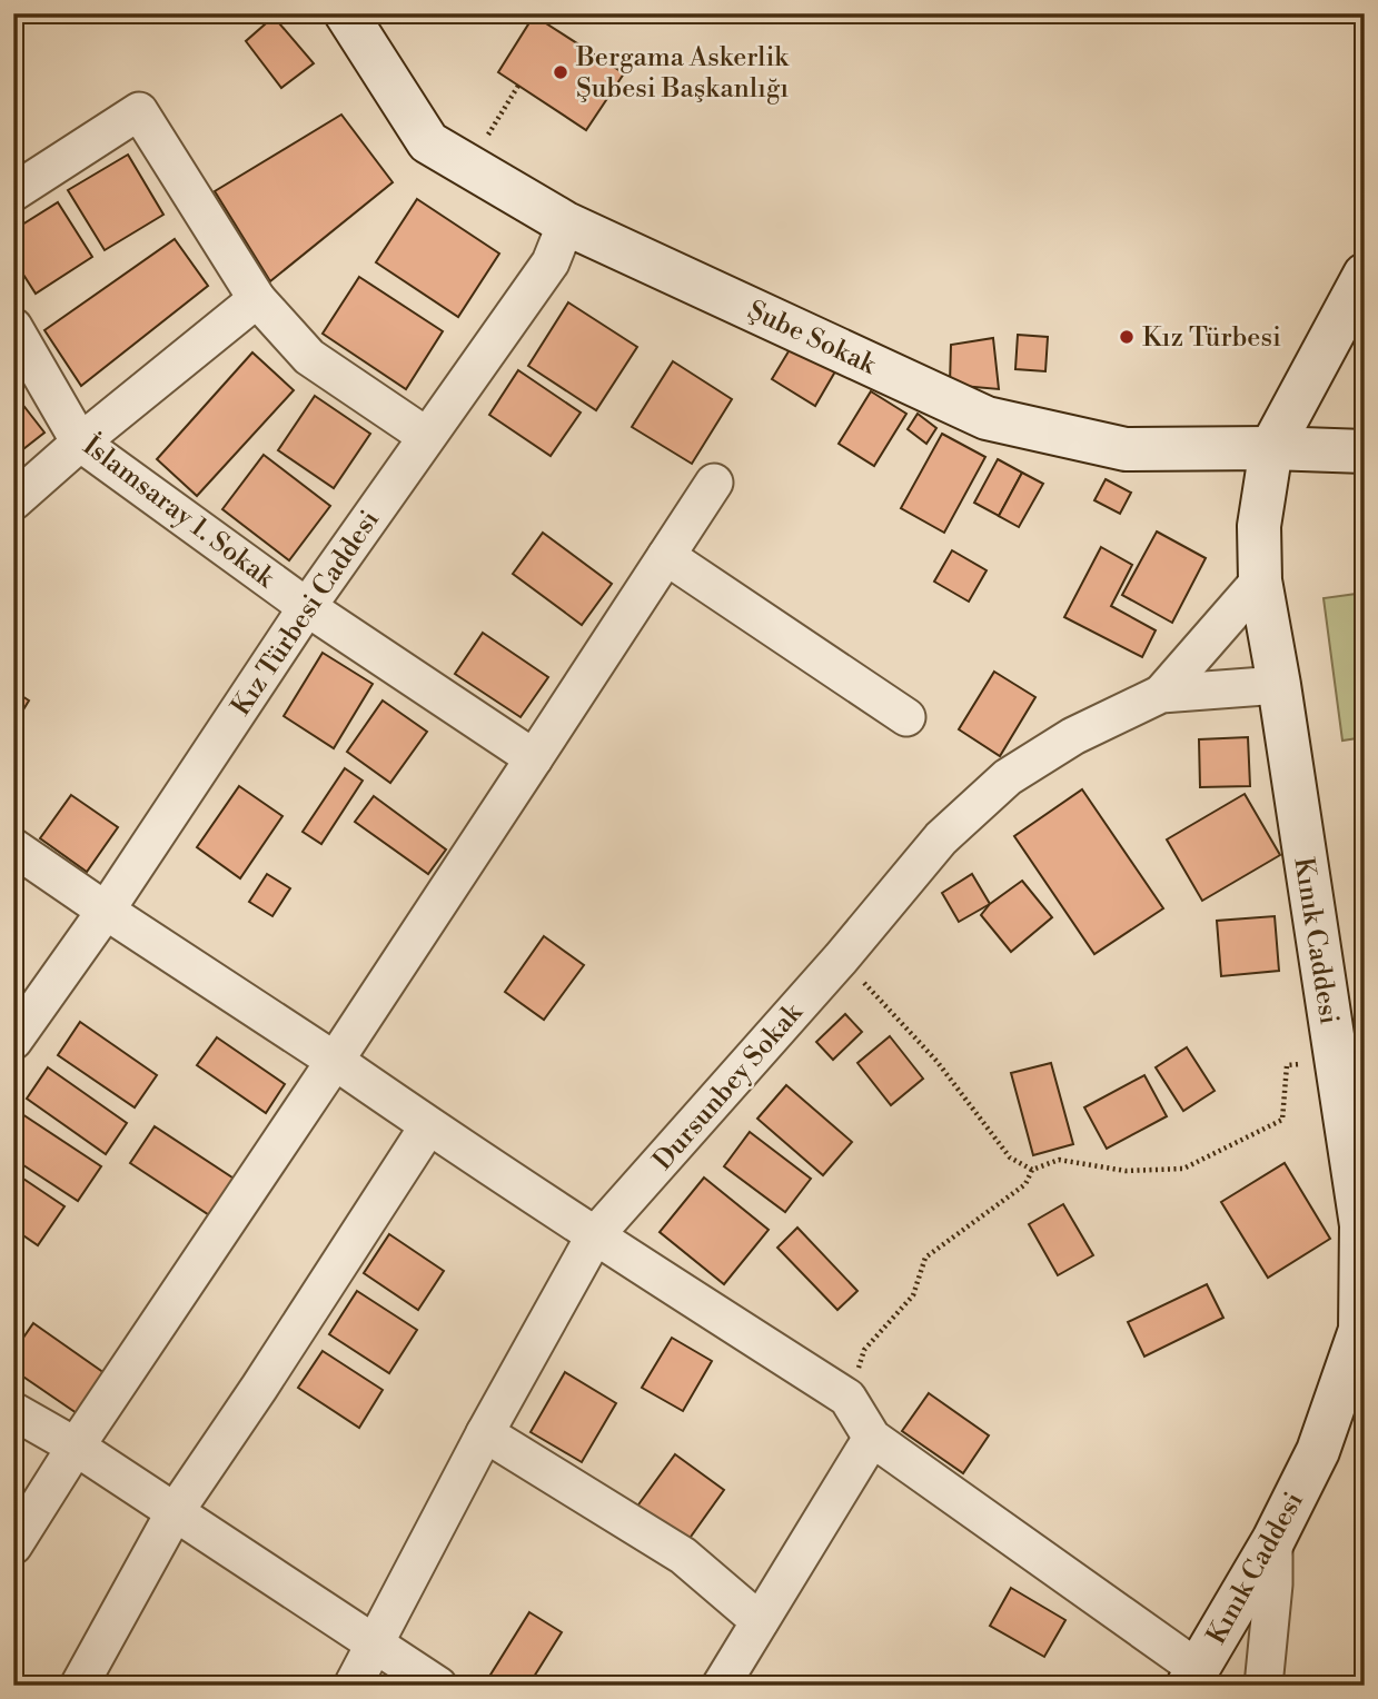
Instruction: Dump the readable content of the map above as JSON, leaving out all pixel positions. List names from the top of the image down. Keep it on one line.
{"streets":{"main road":["Şube Sokak","Kınık Caddesi"],"street":["İslamsaray 1. Sokak","Kız Türbesi Caddesi","Dursunbey Sokak"]},"crossings":[["Şube Sokak","Kız Türbesi Caddesi"],["Şube Sokak","Kınık Caddesi"],["İslamsaray 1. Sokak","Kız Türbesi Caddesi"],["Kınık Caddesi","Dursunbey Sokak"]],"places":["Bergama Askerlik Şubesi Başkanlığı","Kız Türbesi"]}
